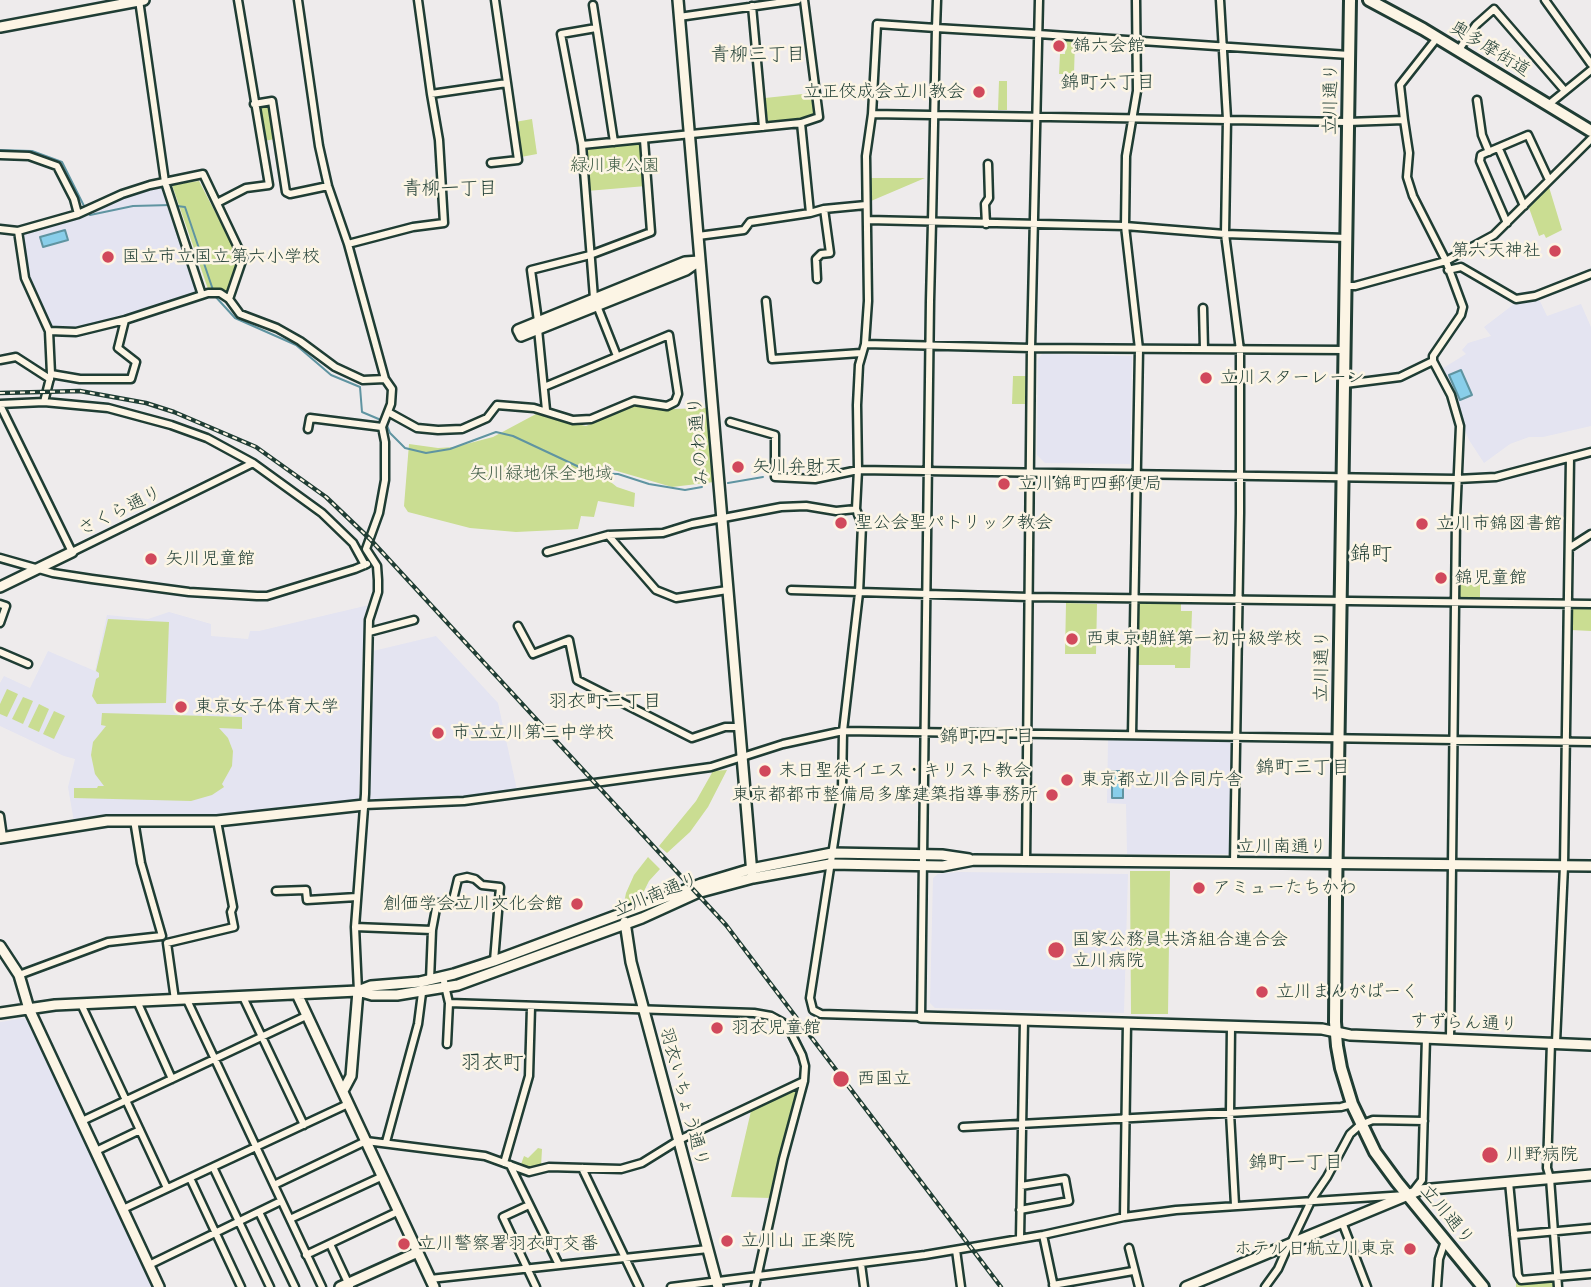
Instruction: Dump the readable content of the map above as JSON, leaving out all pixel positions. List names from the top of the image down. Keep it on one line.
{"streets":{"main road":["奥多摩街道","立川通り"],"street":["みのわ通り","さくら通り","立川南通り","すずらん通り","羽衣いちょう通り"]},"crossings":[["立川通り","立川南通り"],["立川通り","すずらん通り"],["みのわ通り","立川南通り"],["立川南通り","羽衣いちょう通り"]],"districts":["青柳三丁目","錦町六丁目","青柳一丁目","錦町","羽衣町三丁目","錦町四丁目","錦町三丁目","羽衣町","錦町一丁目"],"parks":["緑川東公園","矢川緑地保全地域"],"places":["錦六会館","立正佼成会立川教会","第六天神社","国立市立国立第六小学校","立川スターレーン","矢川弁財天","立川錦町四郵便局","聖公会聖パトリック教会","立川市錦図書館","矢川児童館","錦児童館","西東京朝鮮第一初中級学校","東京女子体育大学","市立立川第三中学校","末日聖徒イエス・キリスト教会","東京都立川合同庁舎","東京都都市整備局多摩建築指導事務所","アミューたちかわ","創価学会立川文化会館","国家公務員共済組合連合会 立川病院","立川まんがぱーく","羽衣児童館","西国立","川野病院","立川山 正楽院","立川警察署羽衣町交番","ホテル日航立川東京"]}
